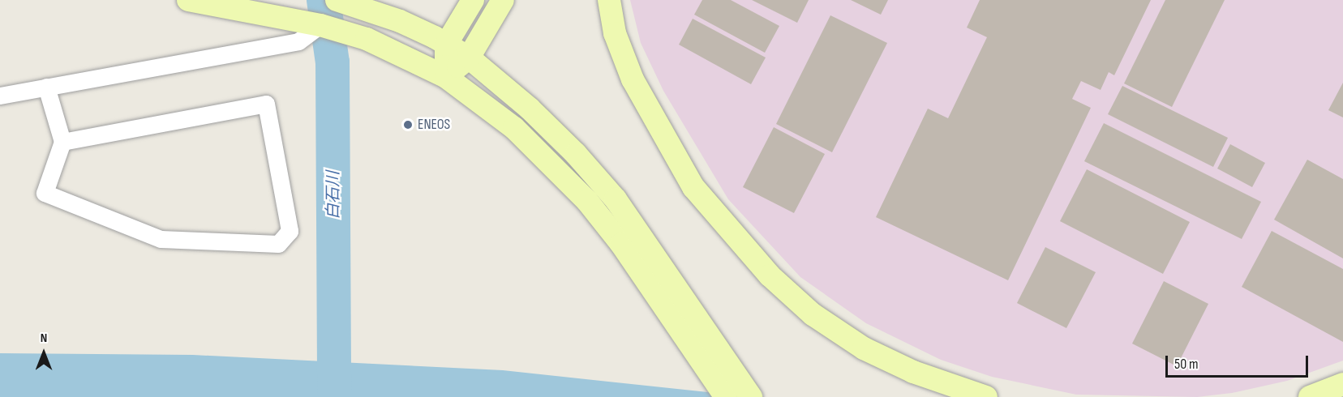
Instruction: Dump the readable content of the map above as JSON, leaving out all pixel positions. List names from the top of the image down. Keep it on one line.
{"water":["白石川"],"places":["ENEOS"],"scale_bar":"50 m","north":"top"}
